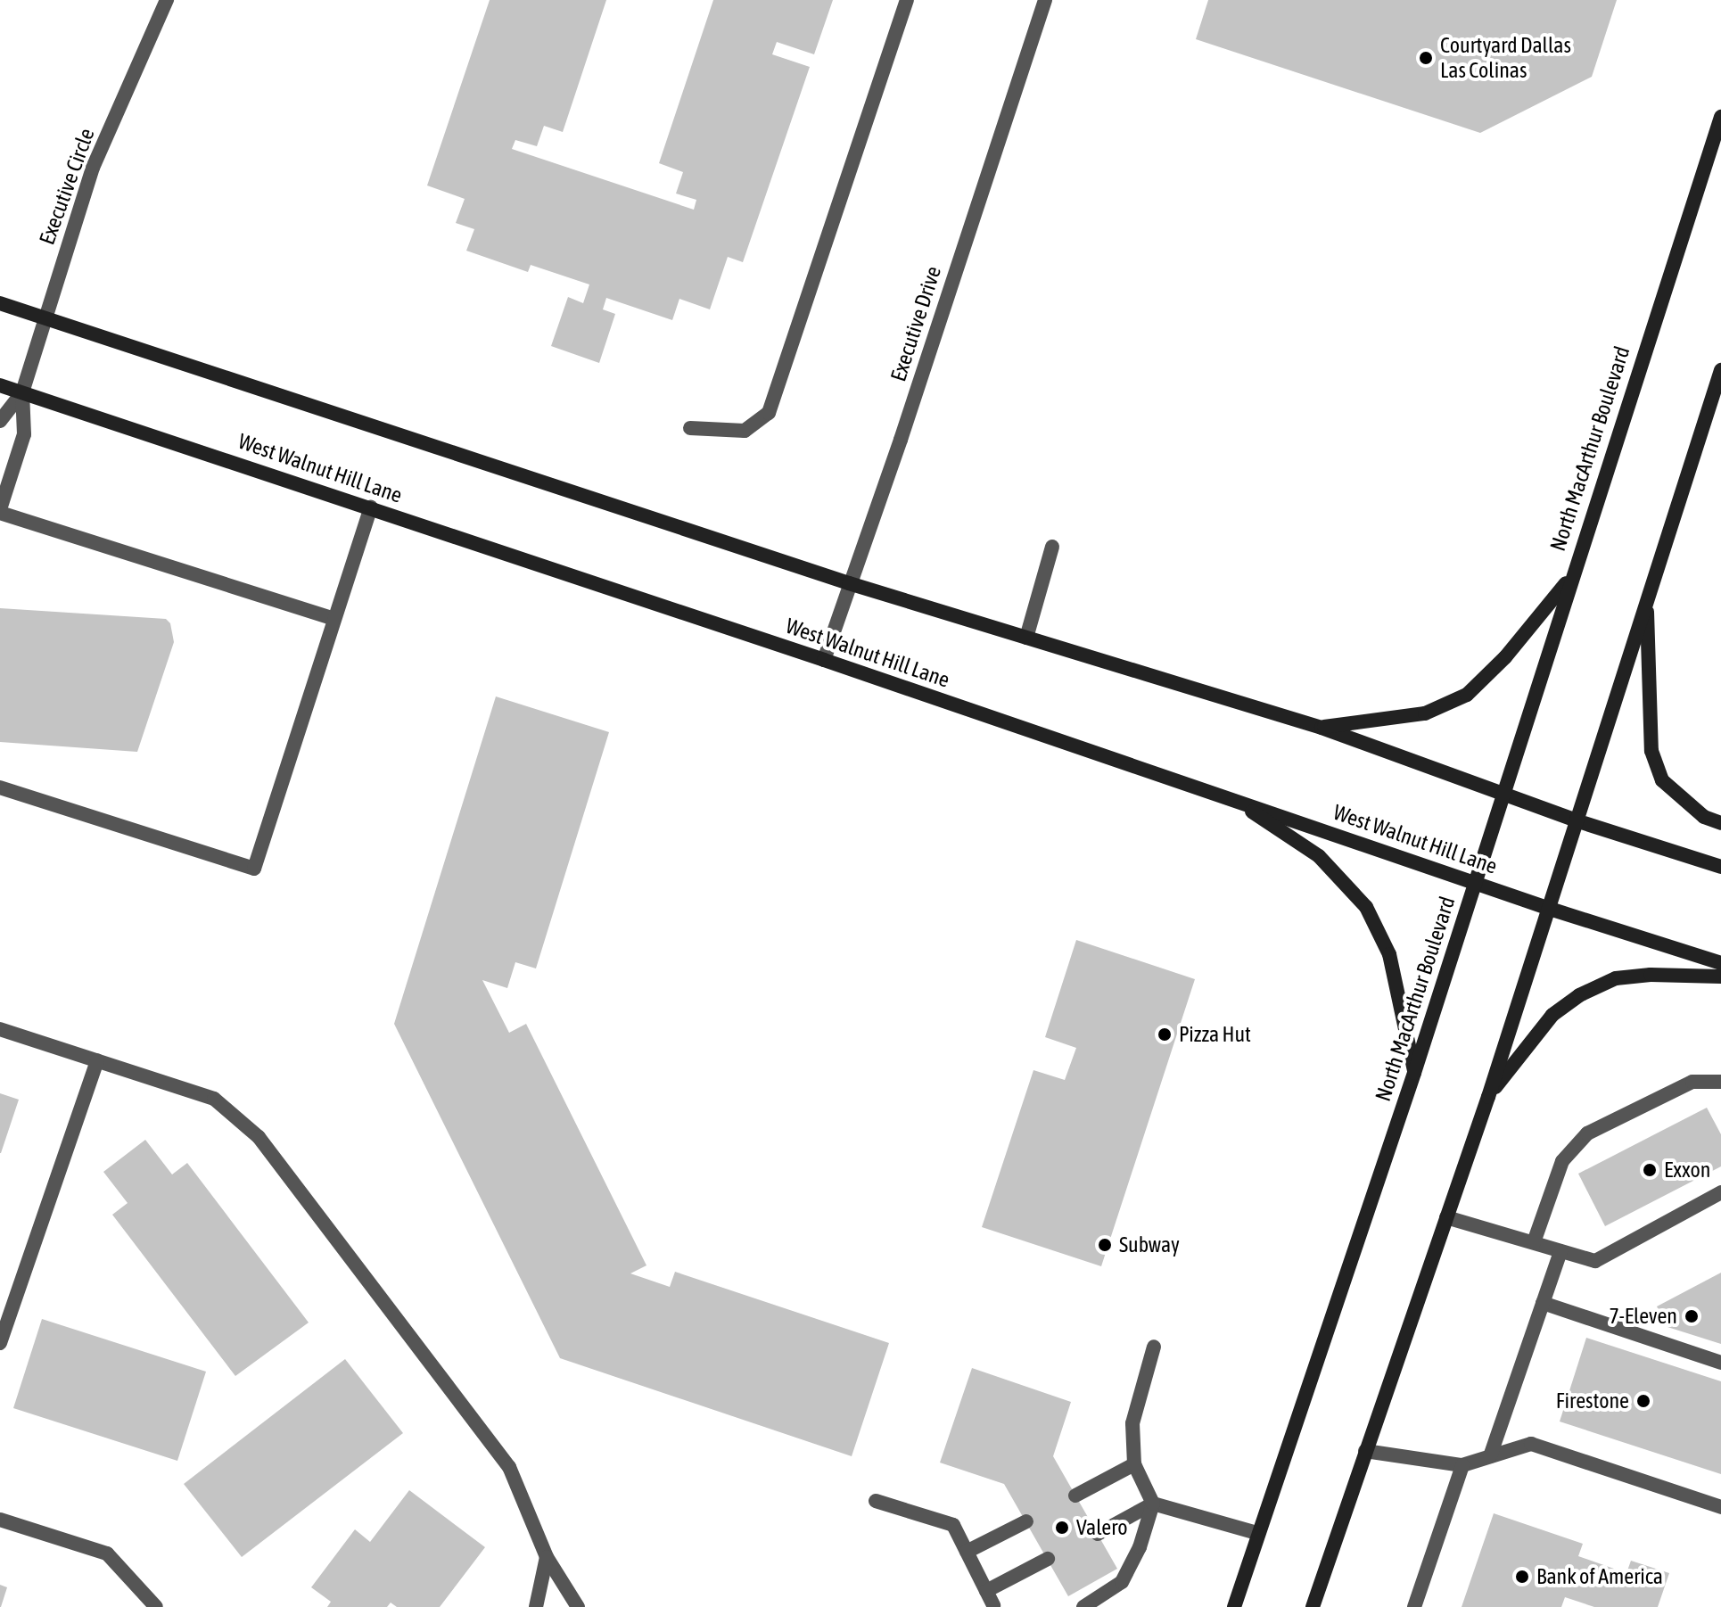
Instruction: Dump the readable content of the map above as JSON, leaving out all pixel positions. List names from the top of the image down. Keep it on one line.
{"streets":{"main road":["North MacArthur Boulevard","West Walnut Hill Lane"],"street":["Executive Circle","Executive Drive"]},"crossings":[["Executive Circle","West Walnut Hill Lane"],["Executive Drive","West Walnut Hill Lane"],["North MacArthur Boulevard","West Walnut Hill Lane"]],"places":["Courtyard Dallas Las Colinas","Pizza Hut","Exxon","Subway","7-Eleven","Firestone","Valero","Bank of America"]}
